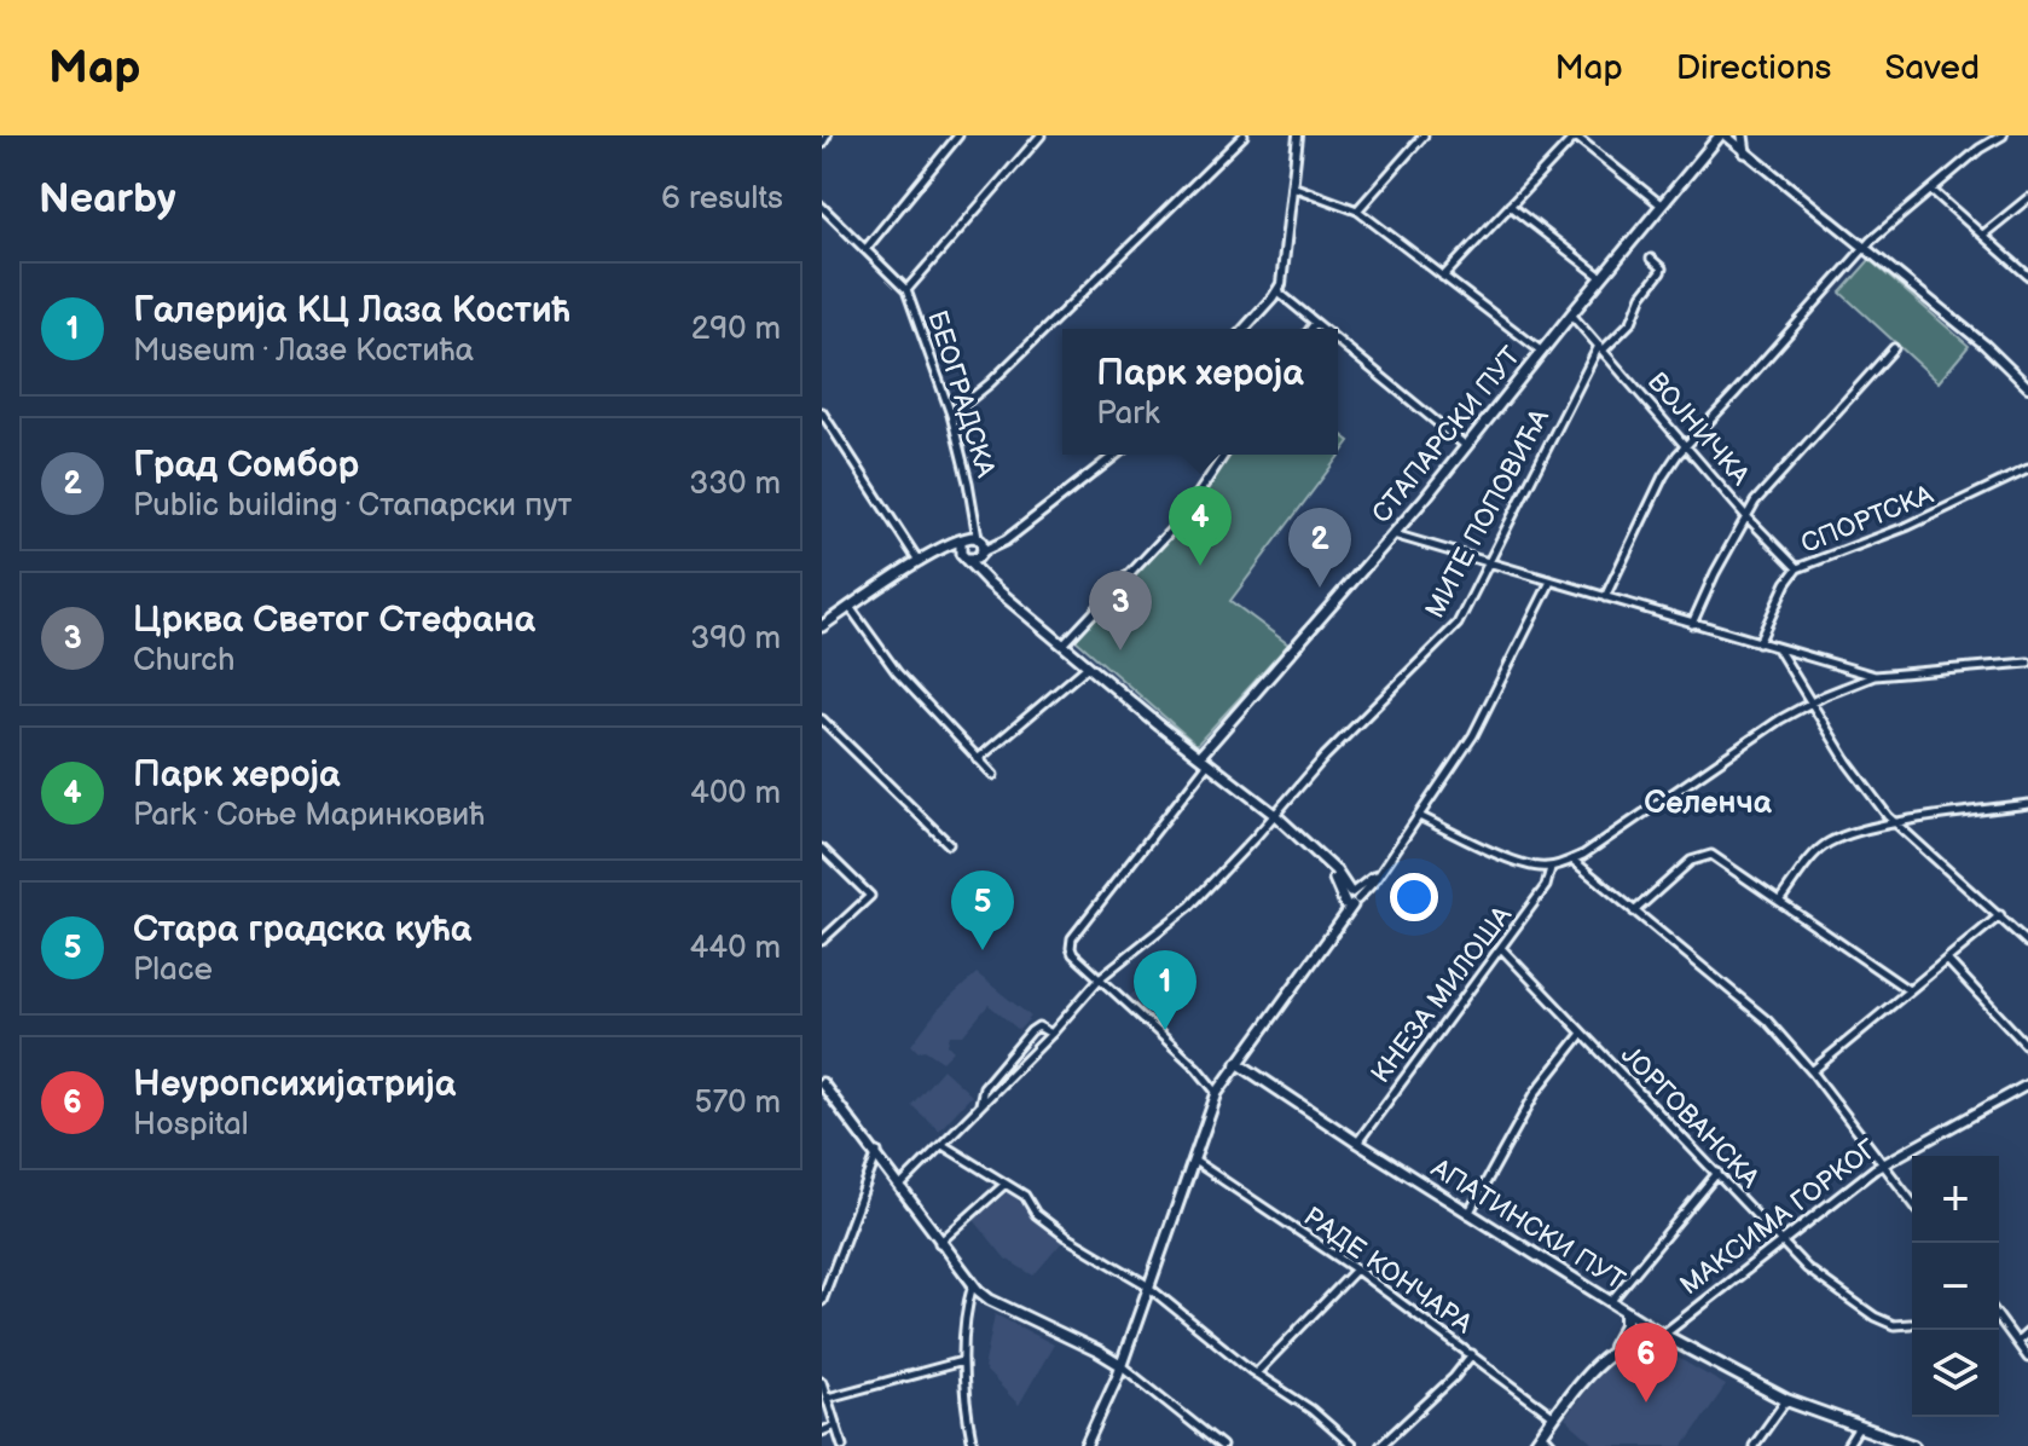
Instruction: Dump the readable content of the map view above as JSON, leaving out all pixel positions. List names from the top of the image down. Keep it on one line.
{"streets":{"main road":["СТАПАРСКИ ПУТ","АПАТИНСКИ ПУТ"],"street":["БЕОГРАДСКА","ВОЈНИЧКА","МИТЕ ПОПОВИЋА","СПОРТСКА","КНЕЗА МИЛОША","ЈОРГОВАНСКА","МАКСИМА ГОРКОГ","РАДЕ КОНЧАРА"]},"crossings":[["ВОЈНИЧКА","СТАПАРСКИ ПУТ"],["ВОЈНИЧКА","МИТЕ ПОПОВИЋА"],["ВОЈНИЧКА","СПОРТСКА"],["КНЕЗА МИЛОША","ЈОРГОВАНСКА"],["КНЕЗА МИЛОША","АПАТИНСКИ ПУТ"],["ЈОРГОВАНСКА","МАКСИМА ГОРКОГ"],["МАКСИМА ГОРКОГ","АПАТИНСКИ ПУТ"]],"districts":["Селенча"],"page":{"header":"Map","nav":["Map","Directions","Saved"],"heading":["Nearby","6 results"],"list":[{"mark":"1","name":"Галерија КЦ Лаза Костић","note":"Museum · Лазе Костића","value":"290 m"},{"mark":"2","name":"Град Сомбор","note":"Public building · Стапарски пут","value":"330 m"},{"mark":"3","name":"Црква Светог Стефана","note":"Church","value":"390 m"},{"mark":"4","name":"Парк хероја","note":"Park · Соње Маринковић","value":"400 m"},{"mark":"5","name":"Стара градска кућа","note":"Place","value":"440 m"},{"mark":"6","name":"Неуропсихијатрија","note":"Hospital","value":"570 m"}],"popup":["Парк хероја","Park"],"pins":["4","2","3","5","1","6"],"map_buttons":["+","−"]}}
